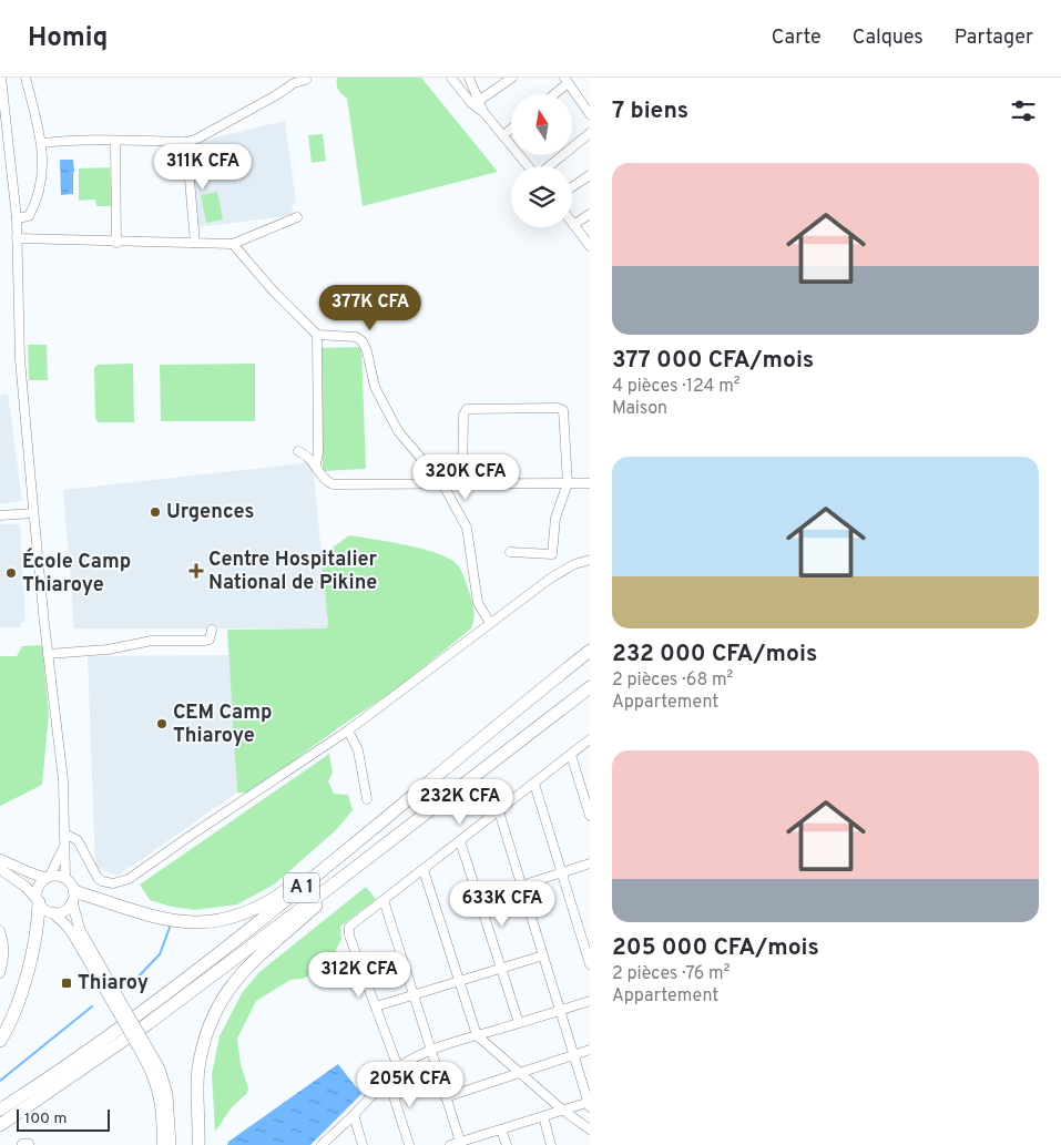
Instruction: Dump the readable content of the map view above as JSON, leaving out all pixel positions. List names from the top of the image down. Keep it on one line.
{"streets":{"highway":["A 1"]},"places":{"other":["Urgences","École Camp Thiaroye","CEM Camp Thiaroye"],"health":["Centre Hospitalier National de Pikine"],"transit":["Thiaroy"]},"scale_bar":"100 m","north":"top","page":{"header":"Homiq","nav":["Carte","Calques","Partager"],"heading":"7 biens","price":["311K CFA","377K CFA","320K CFA","232K CFA","633K CFA","312K CFA","205K CFA"],"list":[{"name":"377 000 CFA/mois","note":"4 pièces · 124 m² · Maison"},{"name":"232 000 CFA/mois","note":"2 pièces · 68 m² · Appartement"},{"name":"205 000 CFA/mois","note":"2 pièces · 76 m² · Appartement"}],"scale":"100 m"}}
